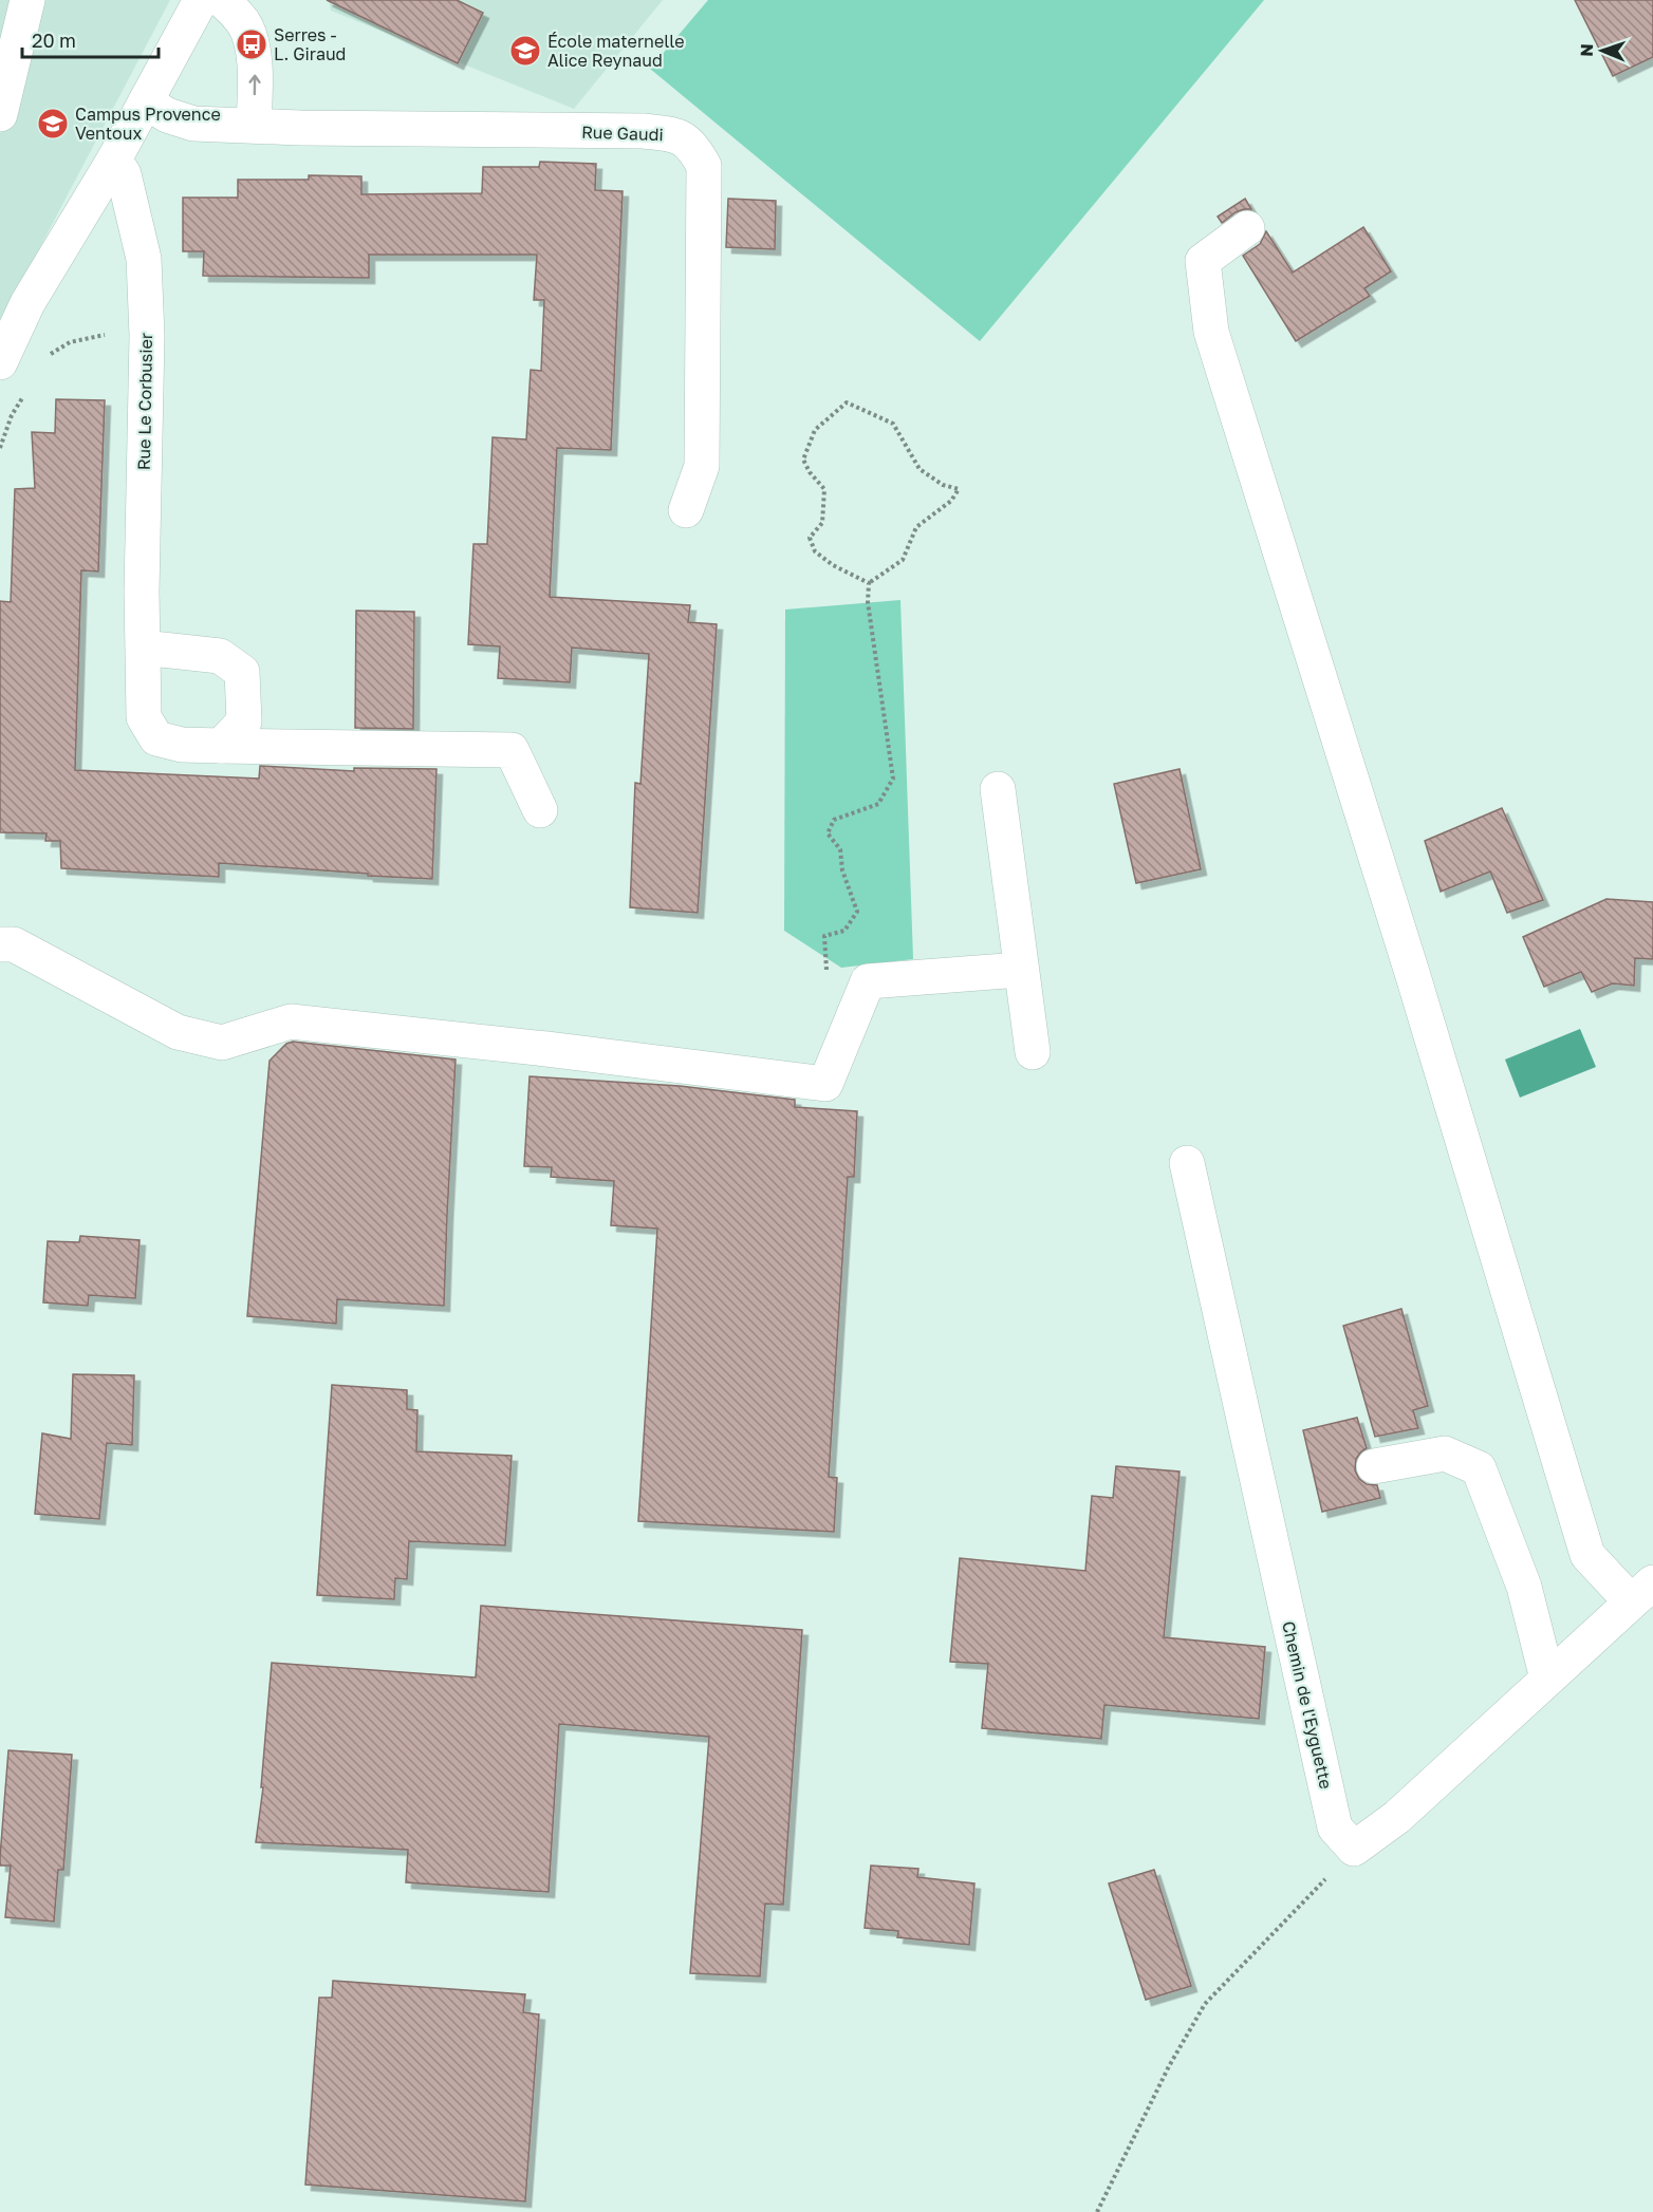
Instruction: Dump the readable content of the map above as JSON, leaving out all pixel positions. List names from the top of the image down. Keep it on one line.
{"streets":{"street":["Rue Gaudi","Rue Le Corbusier","Chemin de l'Eyguette"]},"places":{"bus stop":["Serres - L. Giraud"],"school or university":["École maternelle Alice Reynaud","Campus Provence Ventoux"]},"scale_bar":"20 m","north":"left"}
